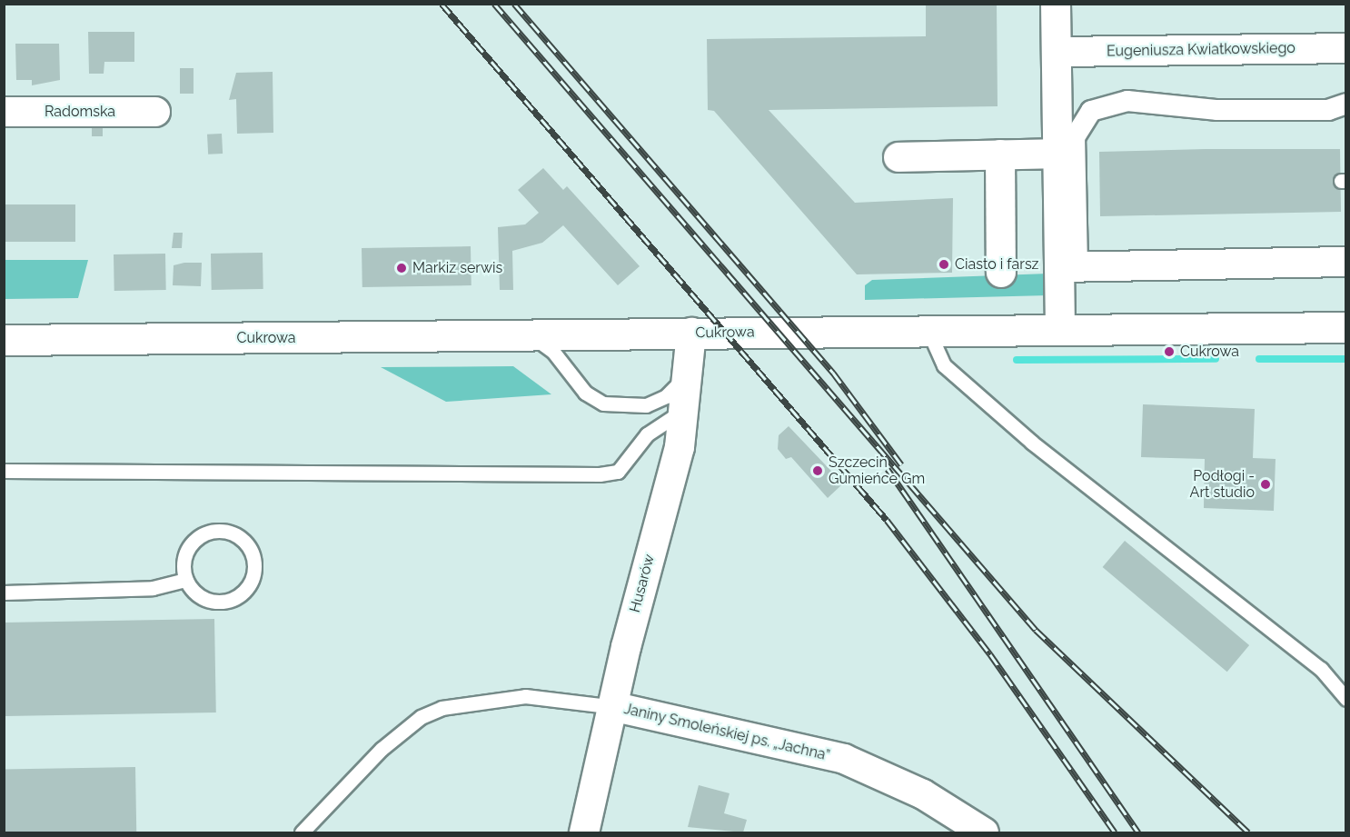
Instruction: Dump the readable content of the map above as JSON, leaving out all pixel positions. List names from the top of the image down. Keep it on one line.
{"streets":{"street":["Eugeniusza Kwiatkowskiego","Radomska","Cukrowa","Husarów","Janiny Smoleńskiej ps. „Jachna”"]},"crossings":[["Cukrowa","Husarów"],["Husarów","Janiny Smoleńskiej ps. „Jachna”"]],"places":["Ciasto i farsz","Markiz serwis","Cukrowa","Szczecin Gumieńce Gm","Podłogi - Art studio"]}
